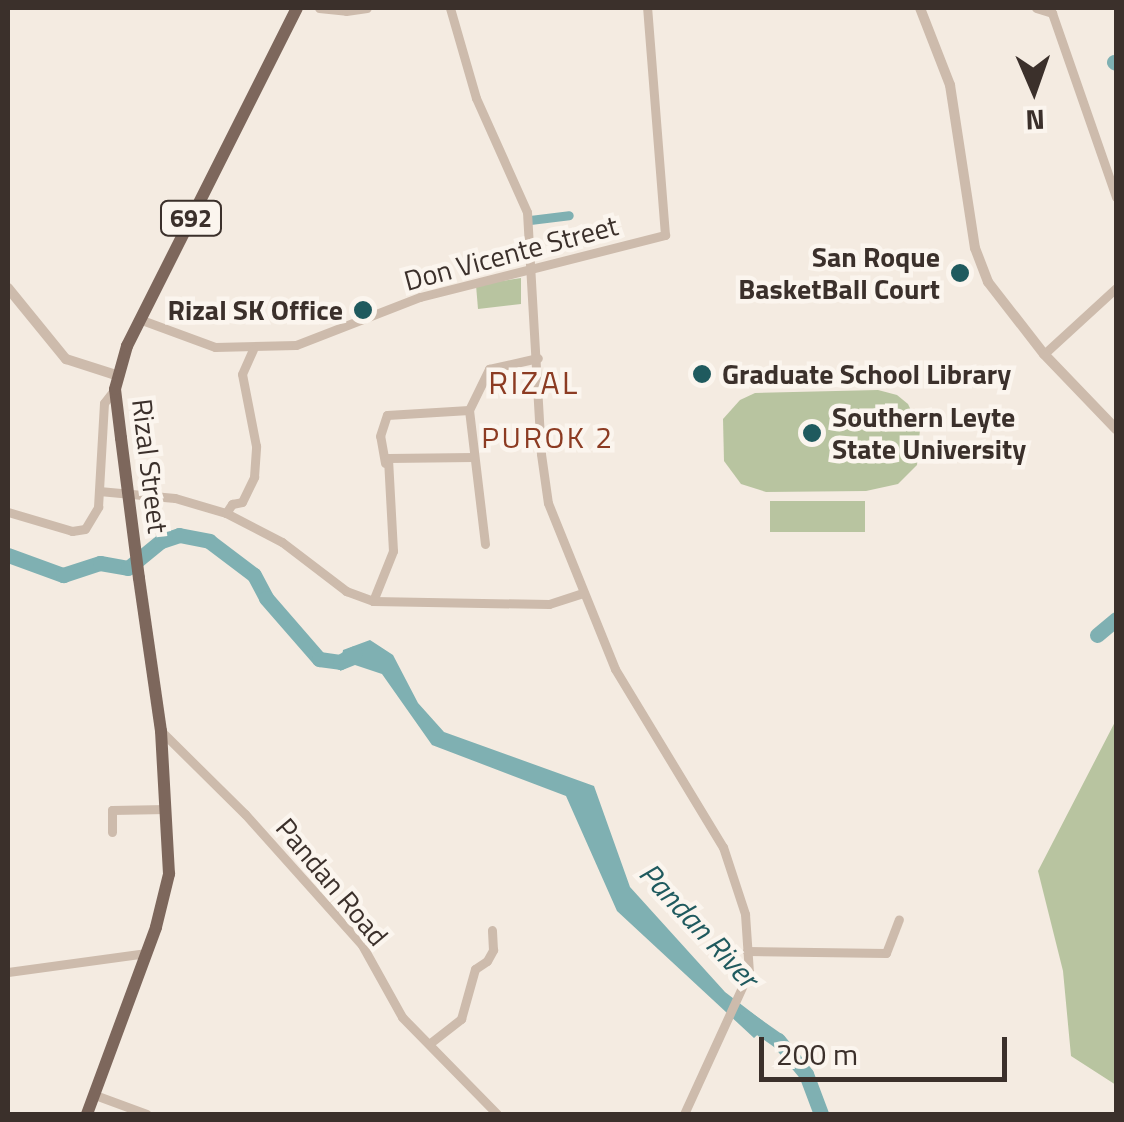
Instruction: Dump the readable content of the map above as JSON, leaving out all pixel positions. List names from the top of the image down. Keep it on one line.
{"streets":{"main road":["692","Rizal Street"],"street":["Don Vicente Street","Pandan Road"]},"crossings":[["692","Rizal Street"],["692","Pandan Road"],["Don Vicente Street","Rizal Street"],["Rizal Street","Pandan Road"]],"districts":["RIZAL","PUROK 2"],"water":["Pandan River"],"places":["San Roque BasketBall Court","Rizal SK Office","Graduate School Library","Southern Leyte State University"],"scale_bar":"200 m","north":"bottom"}
